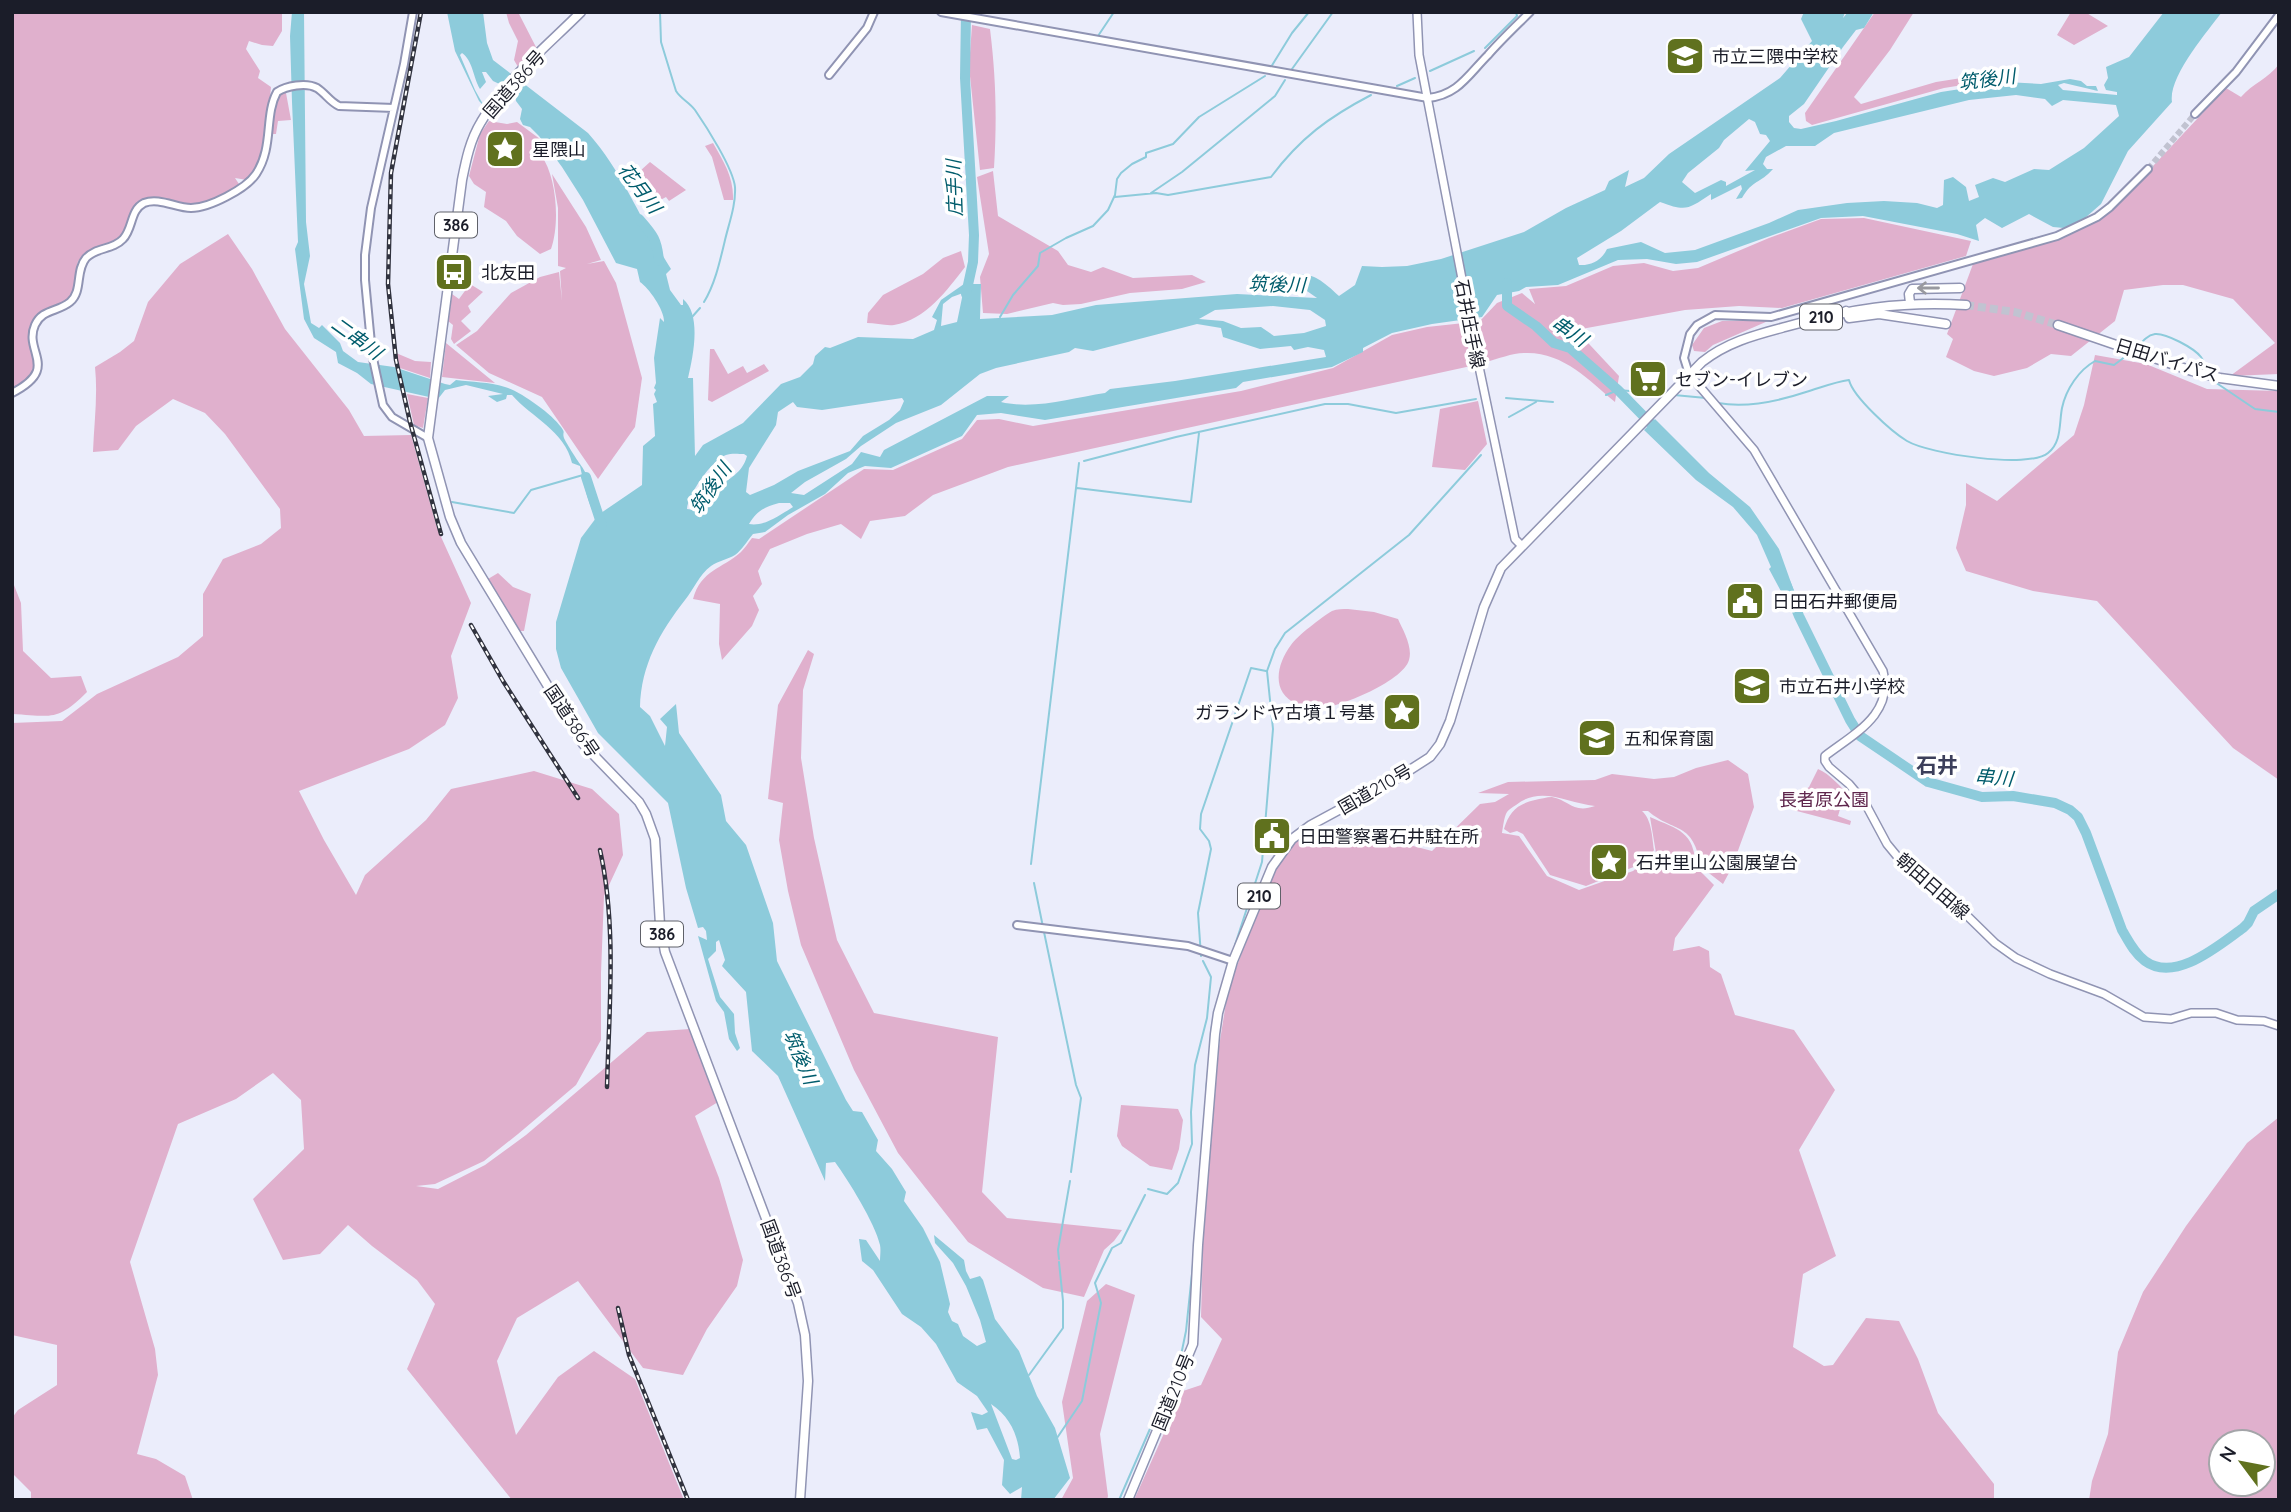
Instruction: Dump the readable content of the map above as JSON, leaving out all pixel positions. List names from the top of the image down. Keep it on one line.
{"streets":{"highway":["国道386号","386","210","日田バイパス","国道210号"],"main road":["石井庄手線","朝田日田線"]},"crossings":[["210","国道210号"],["210","朝田日田線"],["石井庄手線","国道210号"],["国道210号","朝田日田線"]],"districts":["石井"],"water":["筑後川","花月川","庄手川","串川","二串川"],"parks":["長者原公園"],"places":{"school or university":["市立三隈中学校","市立石井小学校","五和保育園"],"place":["星隈山","ガランドヤ古墳１号基","石井里山公園展望台"],"bus stop":["北友田"],"supermarket":["セブン-イレブン"],"public building":["日田石井郵便局","日田警察署石井駐在所"]},"north":"top left"}
